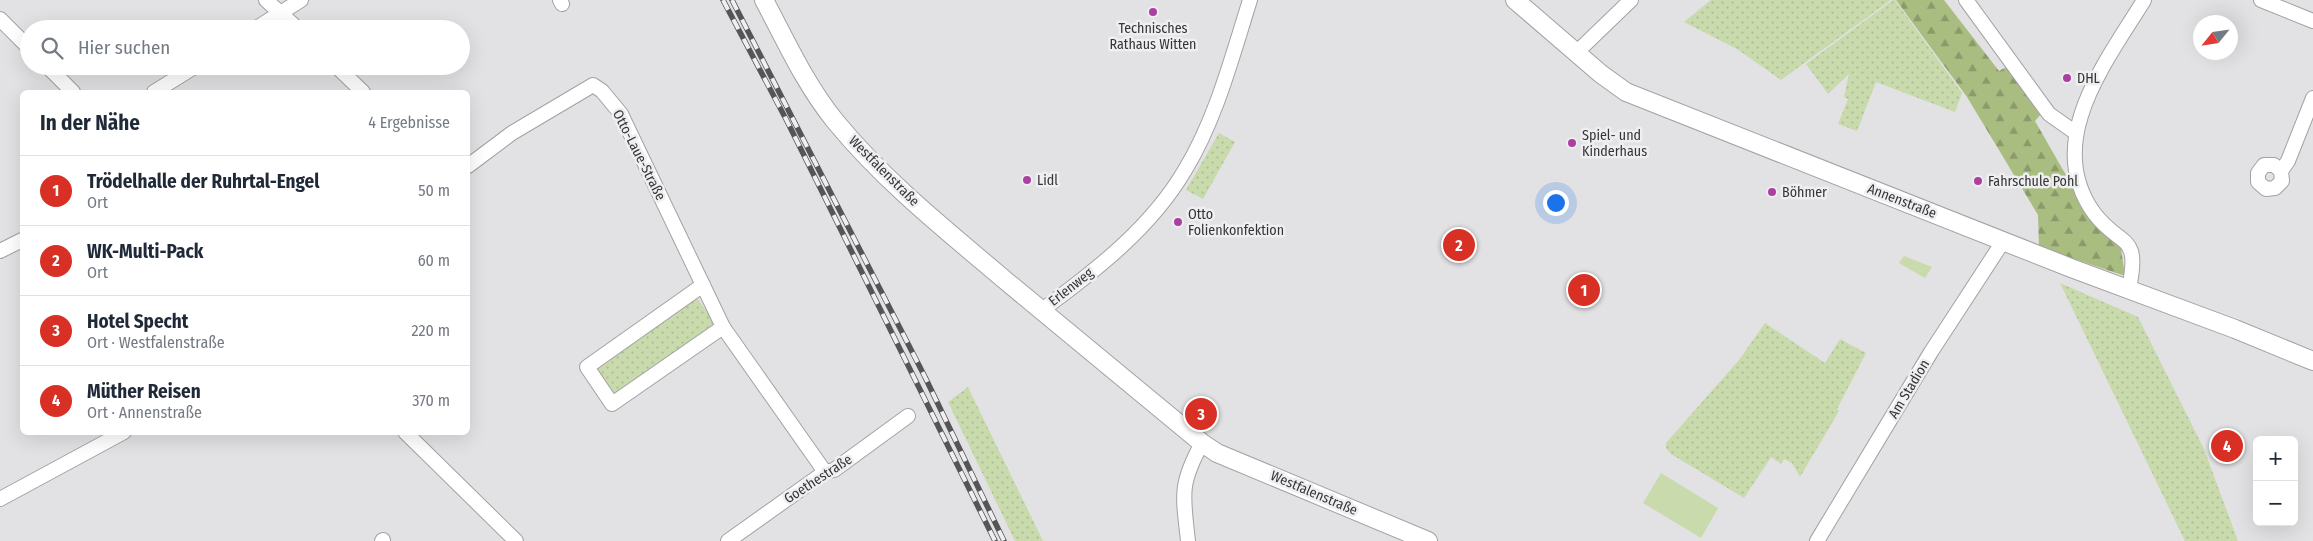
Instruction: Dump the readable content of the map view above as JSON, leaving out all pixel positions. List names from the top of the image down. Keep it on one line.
{"streets":{"street":["Otto-Laue-Straße","Westfalenstraße","Annenstraße","Erlenweg","Am Stadion","Goethestraße"]},"crossings":[["Otto-Laue-Straße","Goethestraße"],["Westfalenstraße","Erlenweg"],["Annenstraße","Am Stadion"]],"places":["Technisches Rathaus Witten","DHL","Spiel- und Kinderhaus","Lidl","Fahrschule Pohl","Böhmer","Otto Folienkonfektion"],"north":"bottom left","page":{"search":"Hier suchen","heading":["In der Nähe","4 Ergebnisse"],"list":[{"mark":"1","name":"Trödelhalle der Ruhrtal-Engel","note":"Ort","value":"50 m"},{"mark":"2","name":"WK-Multi-Pack","note":"Ort","value":"60 m"},{"mark":"3","name":"Hotel Specht","note":"Ort · Westfalenstraße","value":"220 m"},{"mark":"4","name":"Müther Reisen","note":"Ort · Annenstraße","value":"370 m"}],"pins":["2","1","3","4"],"map_buttons":["+","−"]}}
